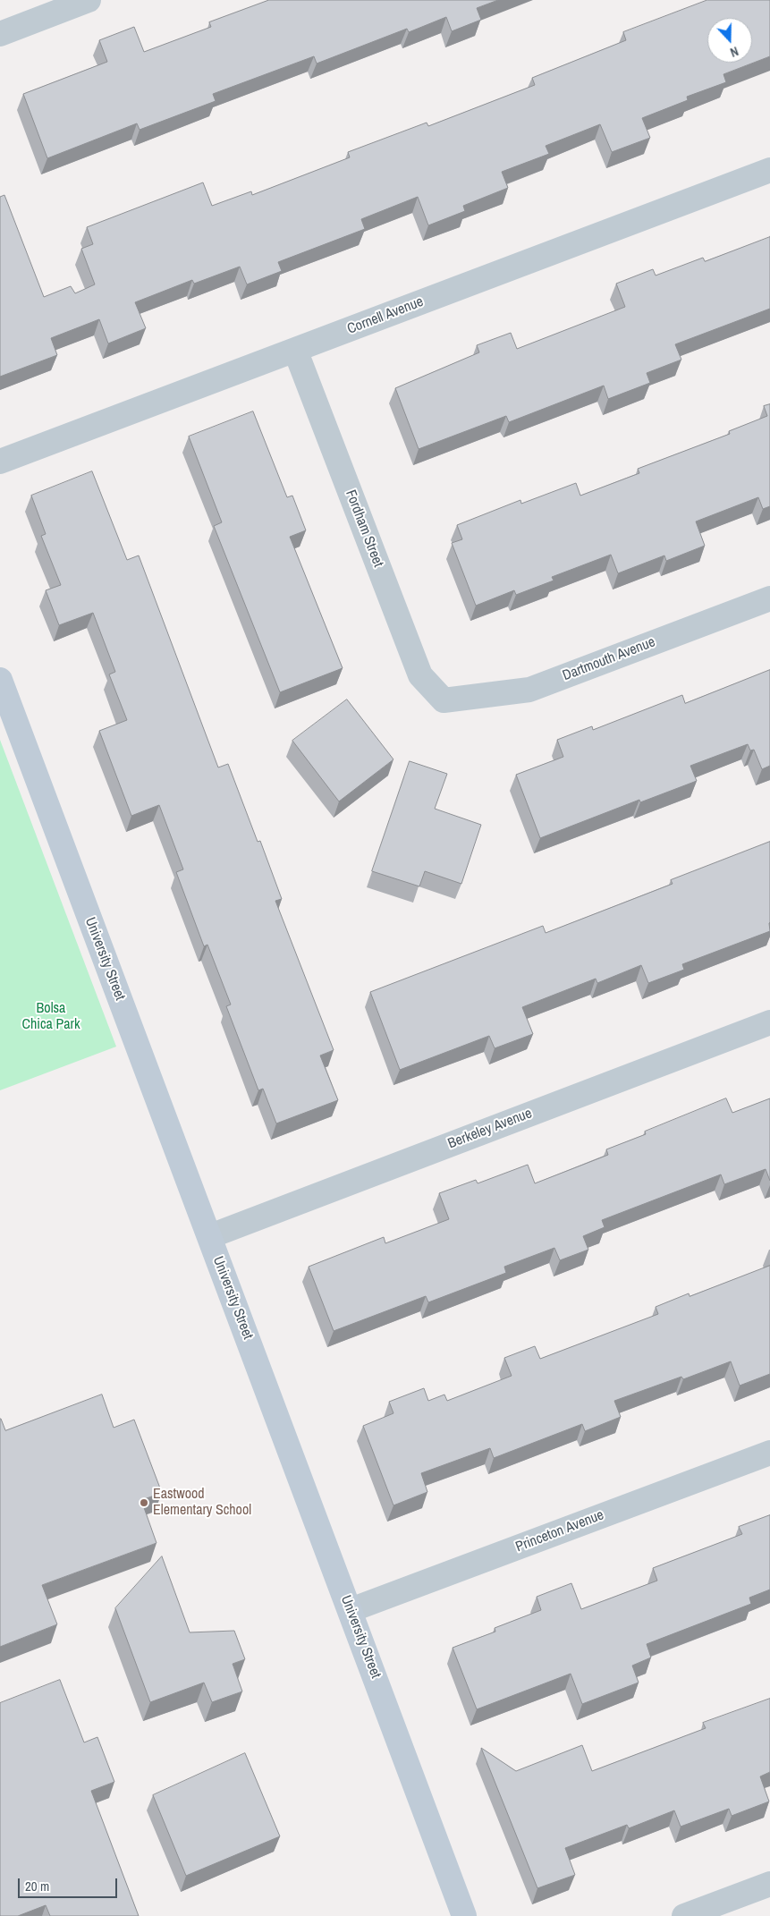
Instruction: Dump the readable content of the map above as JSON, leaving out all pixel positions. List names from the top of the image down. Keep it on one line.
{"streets":{"street":["Cornell Avenue","Fordham Street","Dartmouth Avenue","University Street","Berkeley Avenue","Princeton Avenue"]},"crossings":[["Cornell Avenue","Fordham Street"],["Fordham Street","Dartmouth Avenue"],["University Street","Berkeley Avenue"],["University Street","Princeton Avenue"]],"parks":["Bolsa Chica Park"],"places":["Eastwood Elementary School"],"scale_bar":"20 m","north":"bottom"}
